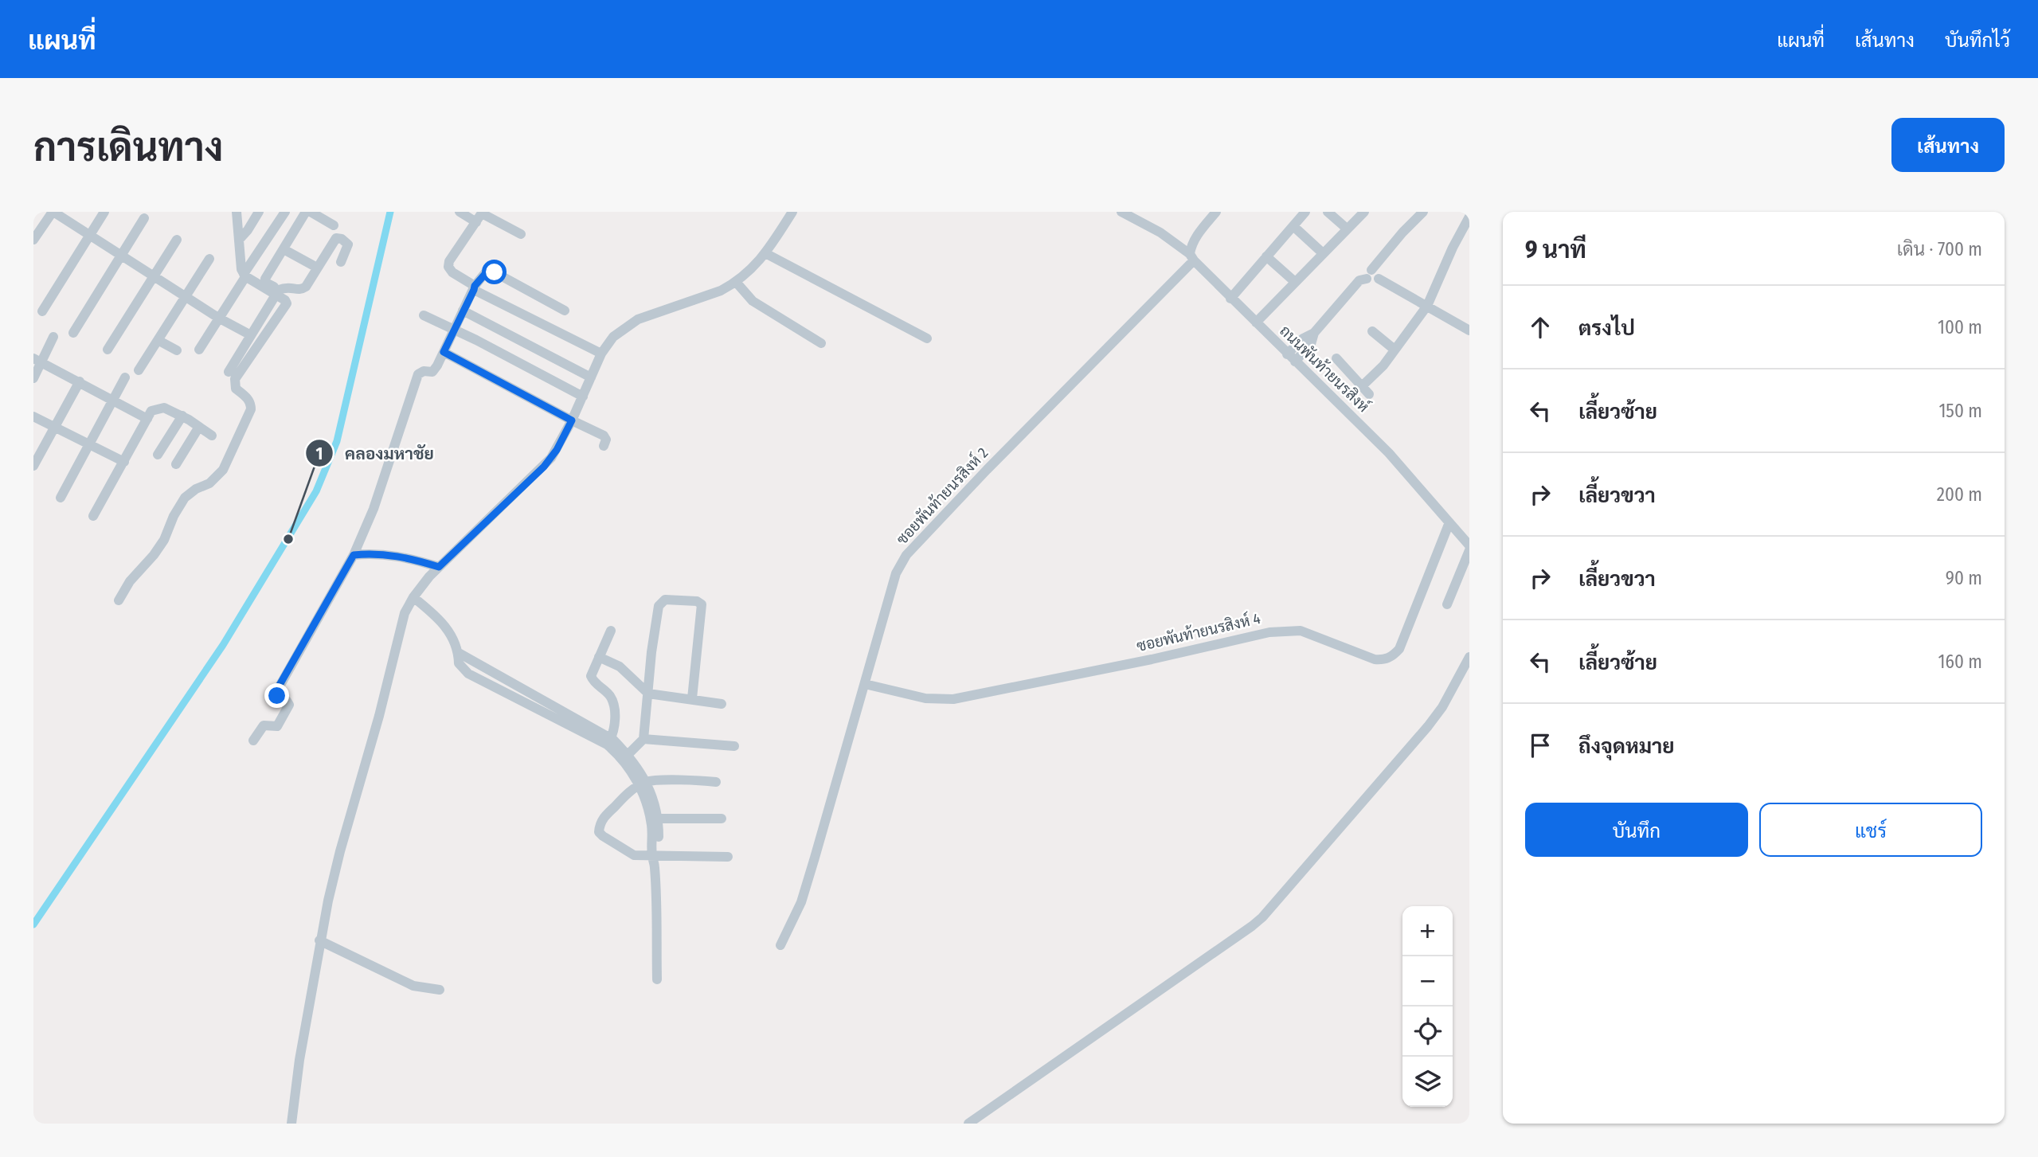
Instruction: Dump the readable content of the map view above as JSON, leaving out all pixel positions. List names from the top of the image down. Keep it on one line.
{"streets":{"street":["ถนนพันท้ายนรสิงห์","ซอยพันท้ายนรสิงห์ 2","ซอยพันท้ายนรสิงห์ 4"]},"crossings":[["ถนนพันท้ายนรสิงห์","ซอยพันท้ายนรสิงห์ 2"],["ถนนพันท้ายนรสิงห์","ซอยพันท้ายนรสิงห์ 4"],["ซอยพันท้ายนรสิงห์ 2","ซอยพันท้ายนรสิงห์ 4"]],"places":["คลองมหาชัย"],"page":{"header":"แผนที่","nav":["แผนที่","เส้นทาง","บันทึกไว้"],"buttons":["เส้นทาง",["บันทึก","แชร์"]],"title":"การเดินทาง","heading":["9 นาที","เดิน · 700 m"],"list":[["ตรงไป","100 m"],["เลี้ยวซ้าย","150 m"],["เลี้ยวขวา","200 m"],["เลี้ยวขวา","90 m"],["เลี้ยวซ้าย","160 m"],"ถึงจุดหมาย"],"map_buttons":["+","−"]}}
